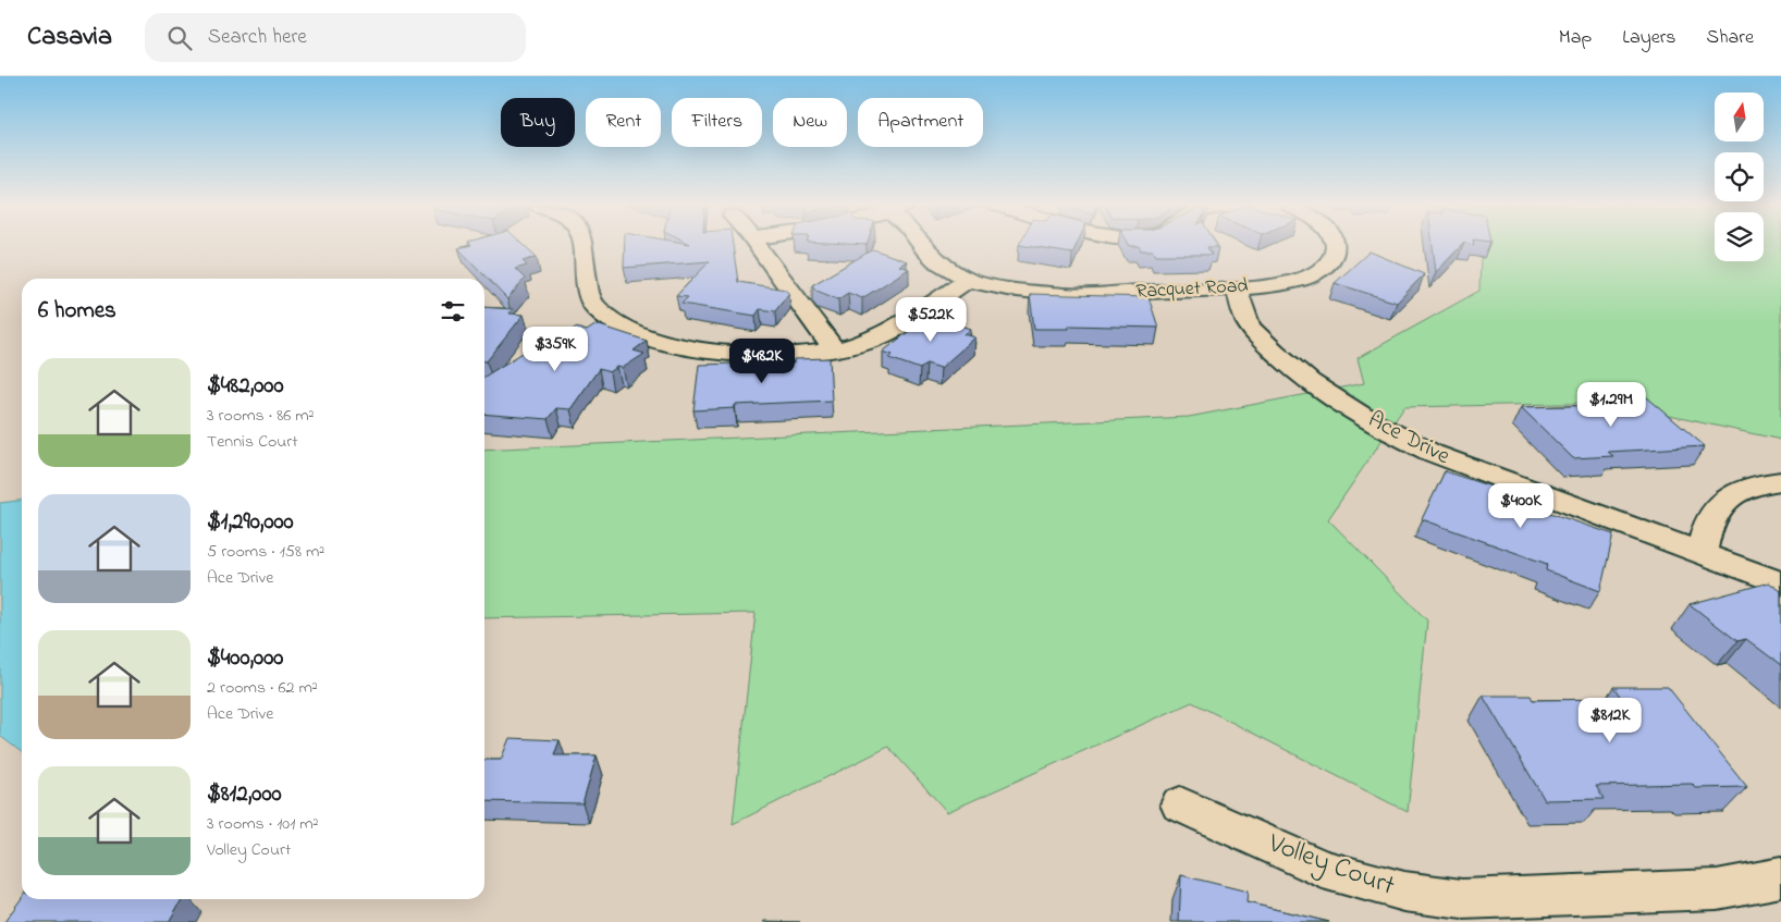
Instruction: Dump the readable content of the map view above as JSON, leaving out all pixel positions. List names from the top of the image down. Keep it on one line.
{"streets":{"street":["Racquet Road","Ace Drive","Volley Court"]},"crossings":[["Racquet Road","Ace Drive"]],"north":"top","page":{"header":"Casavia","search":"Search here","nav":["Map","Layers","Share"],"chip":["Buy","Rent","Filters","New","Apartment"],"heading":"6 homes","price":["$522K","$359K","$482K","$1.29M","$400K","$812K"],"list":[{"name":"$482,000","note":"3 rooms · 86 m² · Tennis Court"},{"name":"$1,290,000","note":"5 rooms · 158 m² · Ace Drive"},{"name":"$400,000","note":"2 rooms · 62 m² · Ace Drive"},{"name":"$812,000","note":"3 rooms · 101 m² · Volley Court"}]}}
